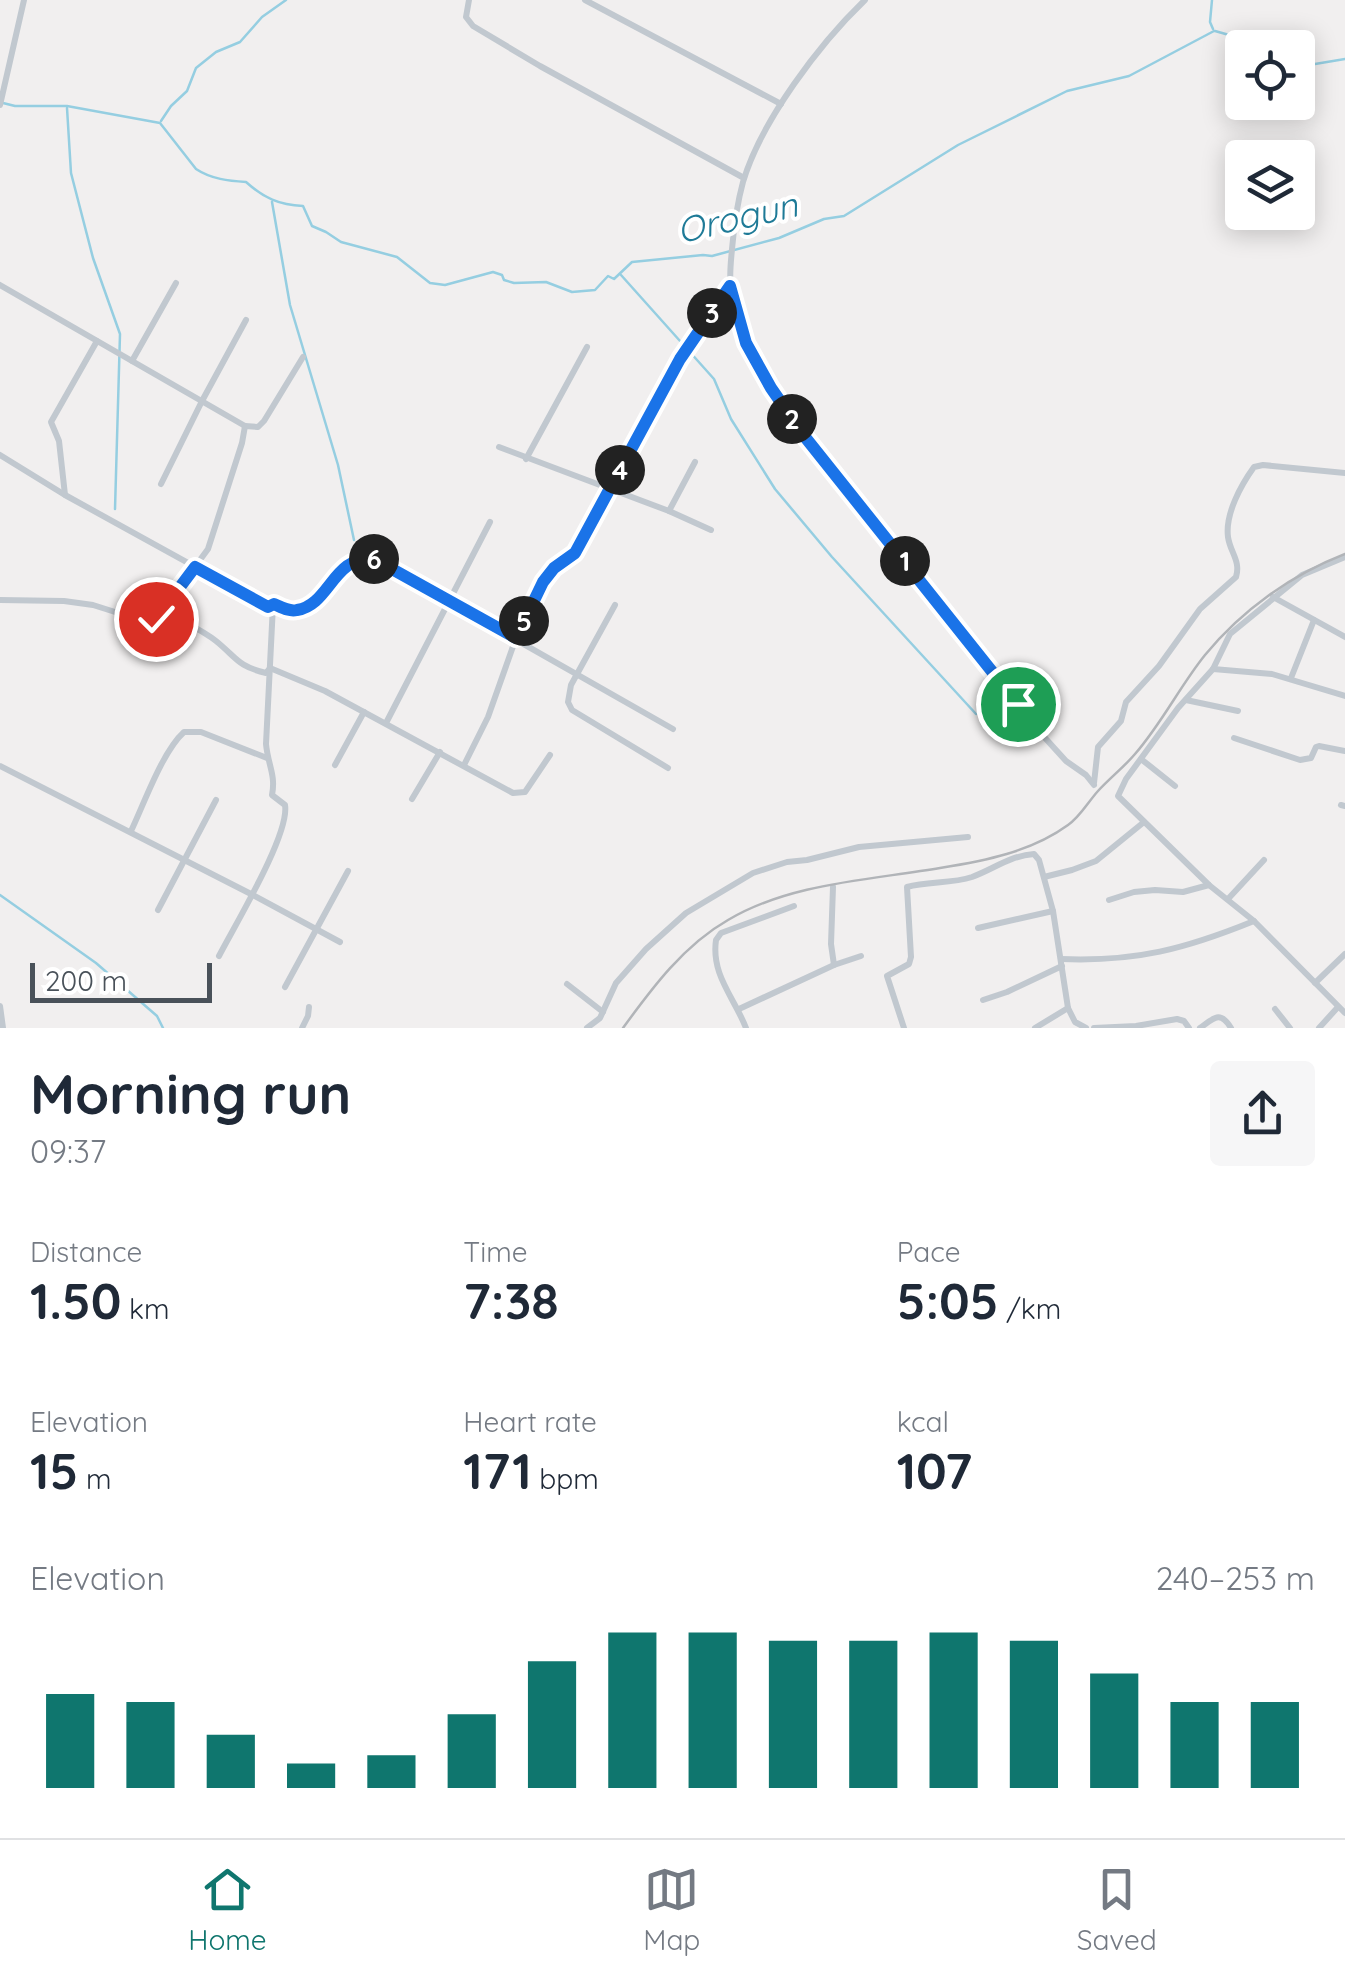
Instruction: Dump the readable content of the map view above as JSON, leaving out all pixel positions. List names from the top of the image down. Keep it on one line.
{"water":["Orogun"],"scale_bar":"200 m","page":{"pins":["3","2","4","6","1","5"],"scale":"200 m","heading":["Morning run","09:37"],"stats":[["Distance","1.50 km"],["Time","7:38"],["Pace","5:05 /km"],["Elevation","15 m"],["Heart rate","171 bpm"],["kcal","107"]],"chart":["Elevation","240–253 m"],"tabs":["Home","Map","Saved"]}}
